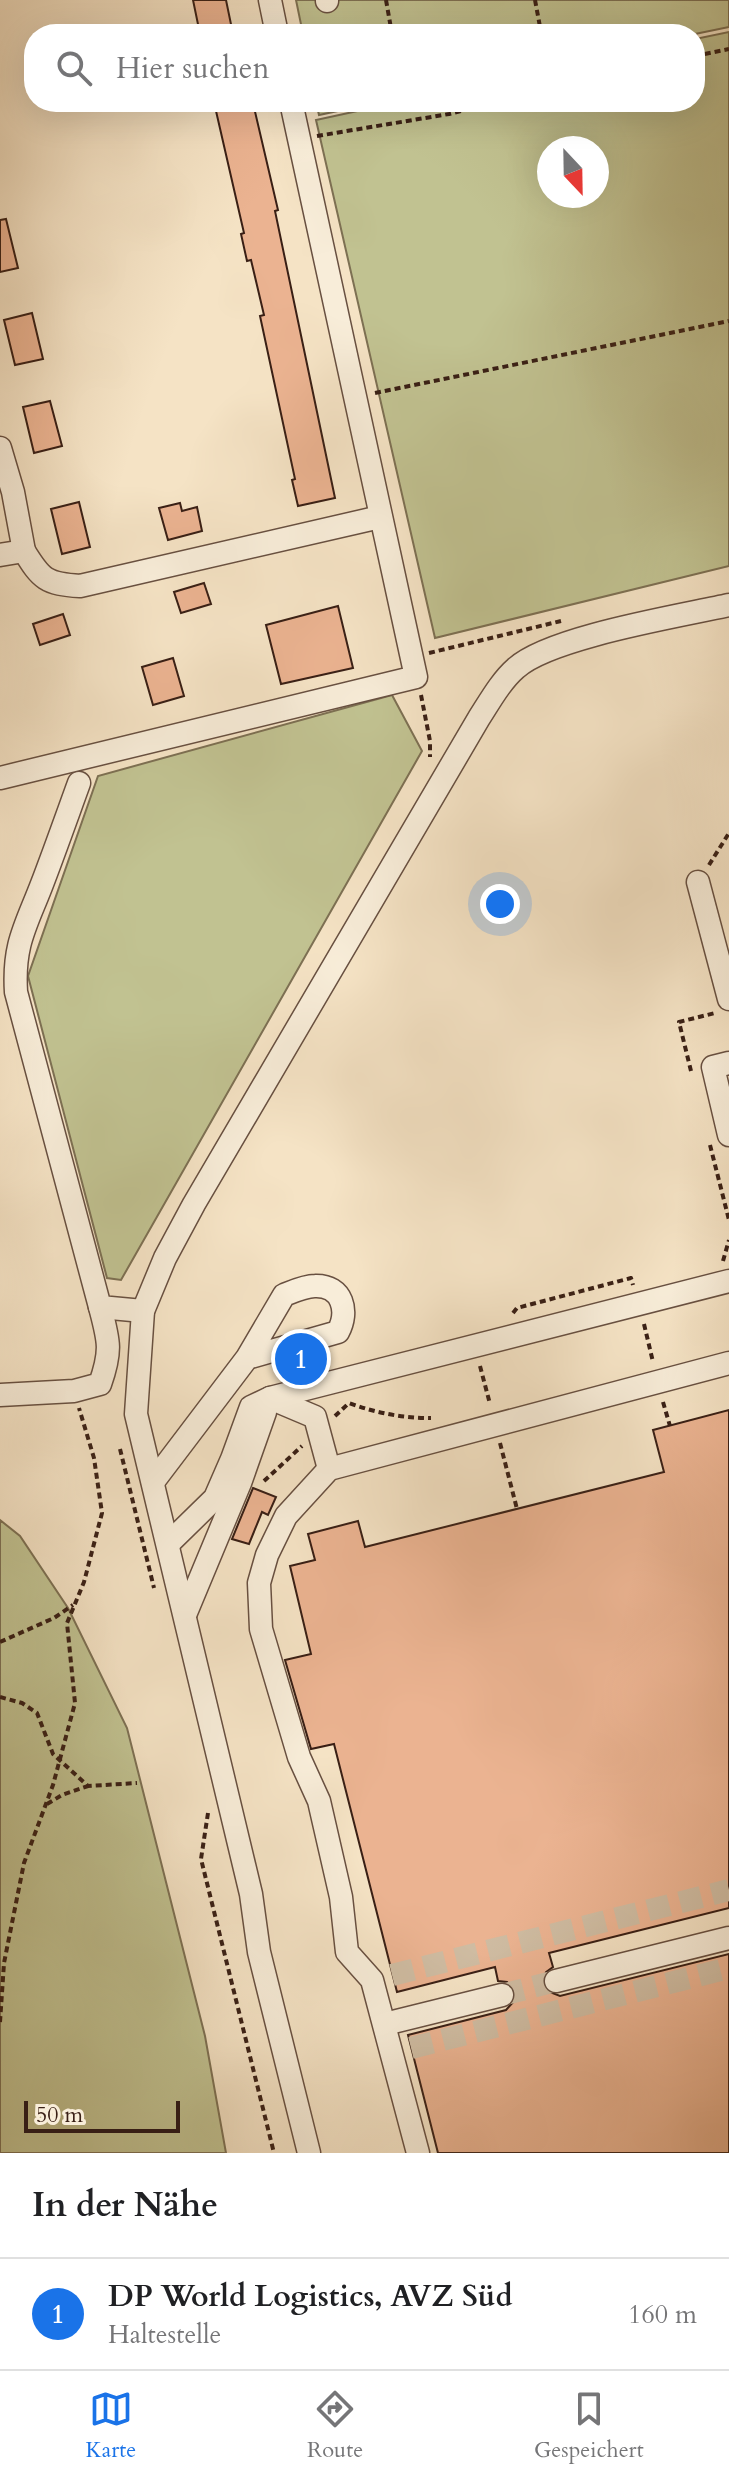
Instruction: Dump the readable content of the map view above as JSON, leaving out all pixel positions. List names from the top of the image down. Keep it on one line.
{"scale_bar":"50 m","north":"bottom","page":{"search":"Hier suchen","pins":"1","scale":"50 m","heading":"In der Nähe","list":[{"mark":"1","name":"DP World Logistics, AVZ Süd","note":"Haltestelle","value":"160 m"}],"nav":["Karte","Route","Gespeichert"]}}
